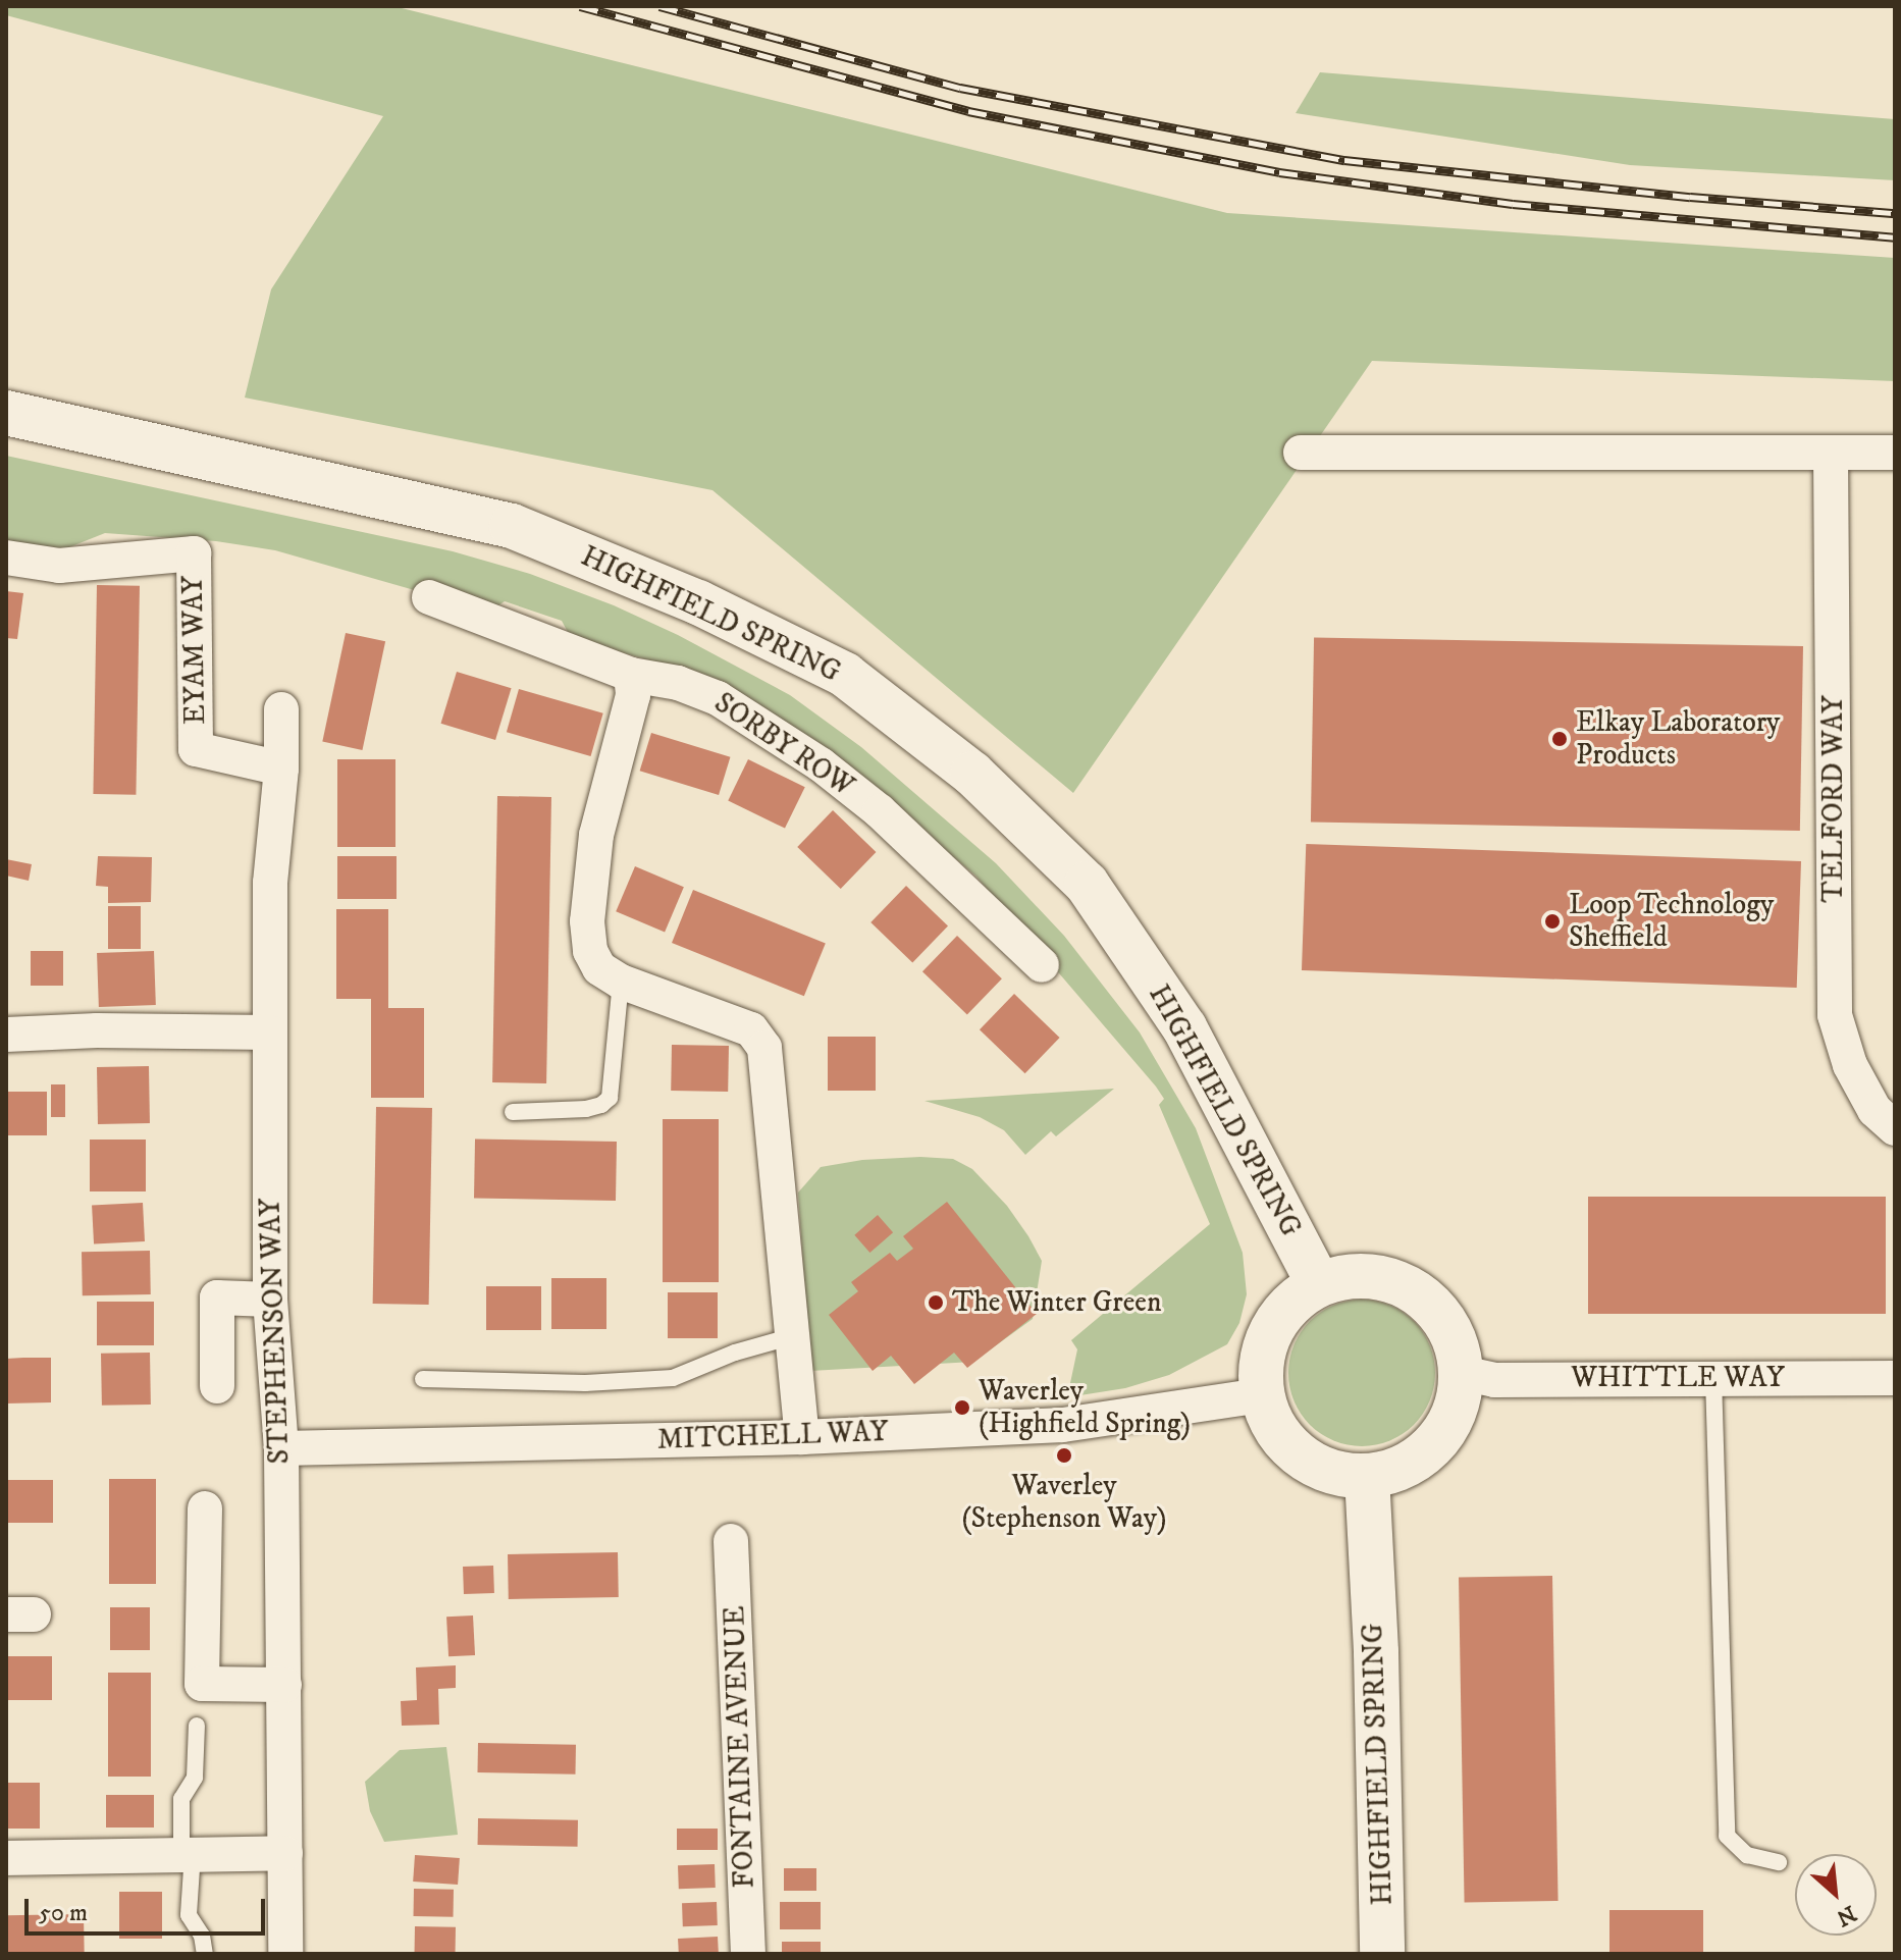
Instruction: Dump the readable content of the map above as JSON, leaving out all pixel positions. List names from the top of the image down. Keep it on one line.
{"streets":{"main road":["HIGHFIELD SPRING"],"street":["EYAM WAY","SORBY ROW","TELFORD WAY","STEPHENSON WAY","WHITTLE WAY","MITCHELL WAY","FONTAINE AVENUE"]},"crossings":[["HIGHFIELD SPRING","WHITTLE WAY"],["HIGHFIELD SPRING","MITCHELL WAY"],["EYAM WAY","STEPHENSON WAY"],["STEPHENSON WAY","MITCHELL WAY"],["WHITTLE WAY","MITCHELL WAY"]],"places":["Elkay Laboratory Products","Loop Technology Sheffield","The Winter Green","Waverley (Highfield Spring)","Waverley (Stephenson Way)"],"scale_bar":"50 m","north":"bottom right"}
